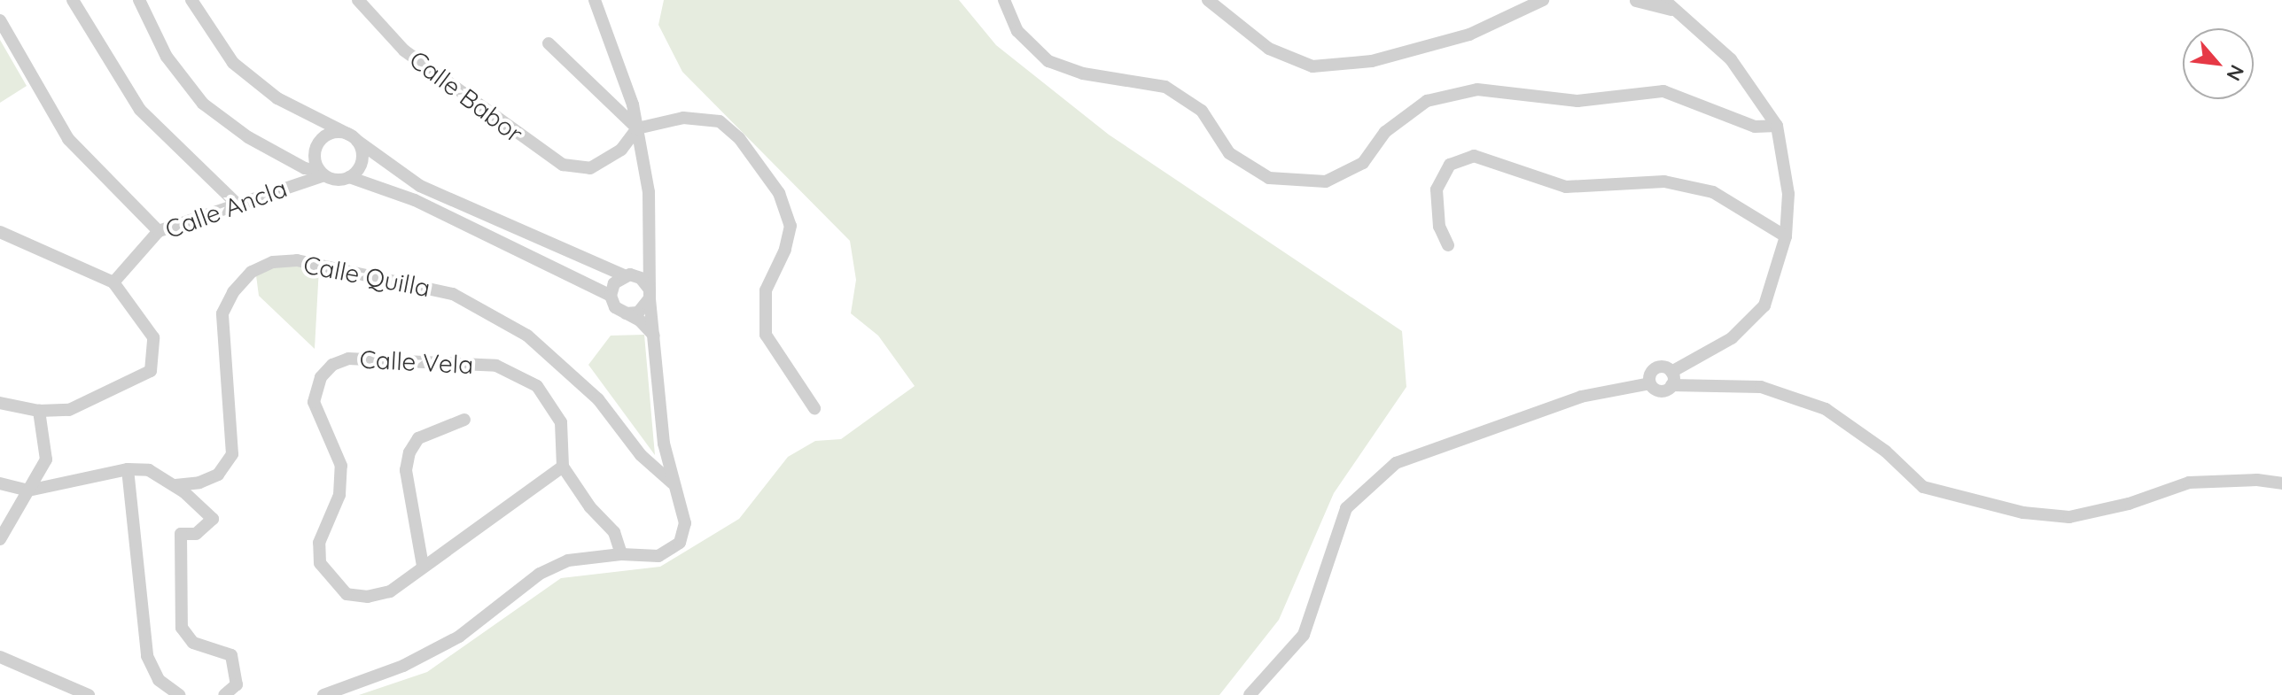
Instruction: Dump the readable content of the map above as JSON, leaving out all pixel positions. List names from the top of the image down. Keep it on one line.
{"streets":{"street":["Calle Babor","Calle Ancla","Calle Quilla","Calle Vela"]},"north":"bottom right"}
